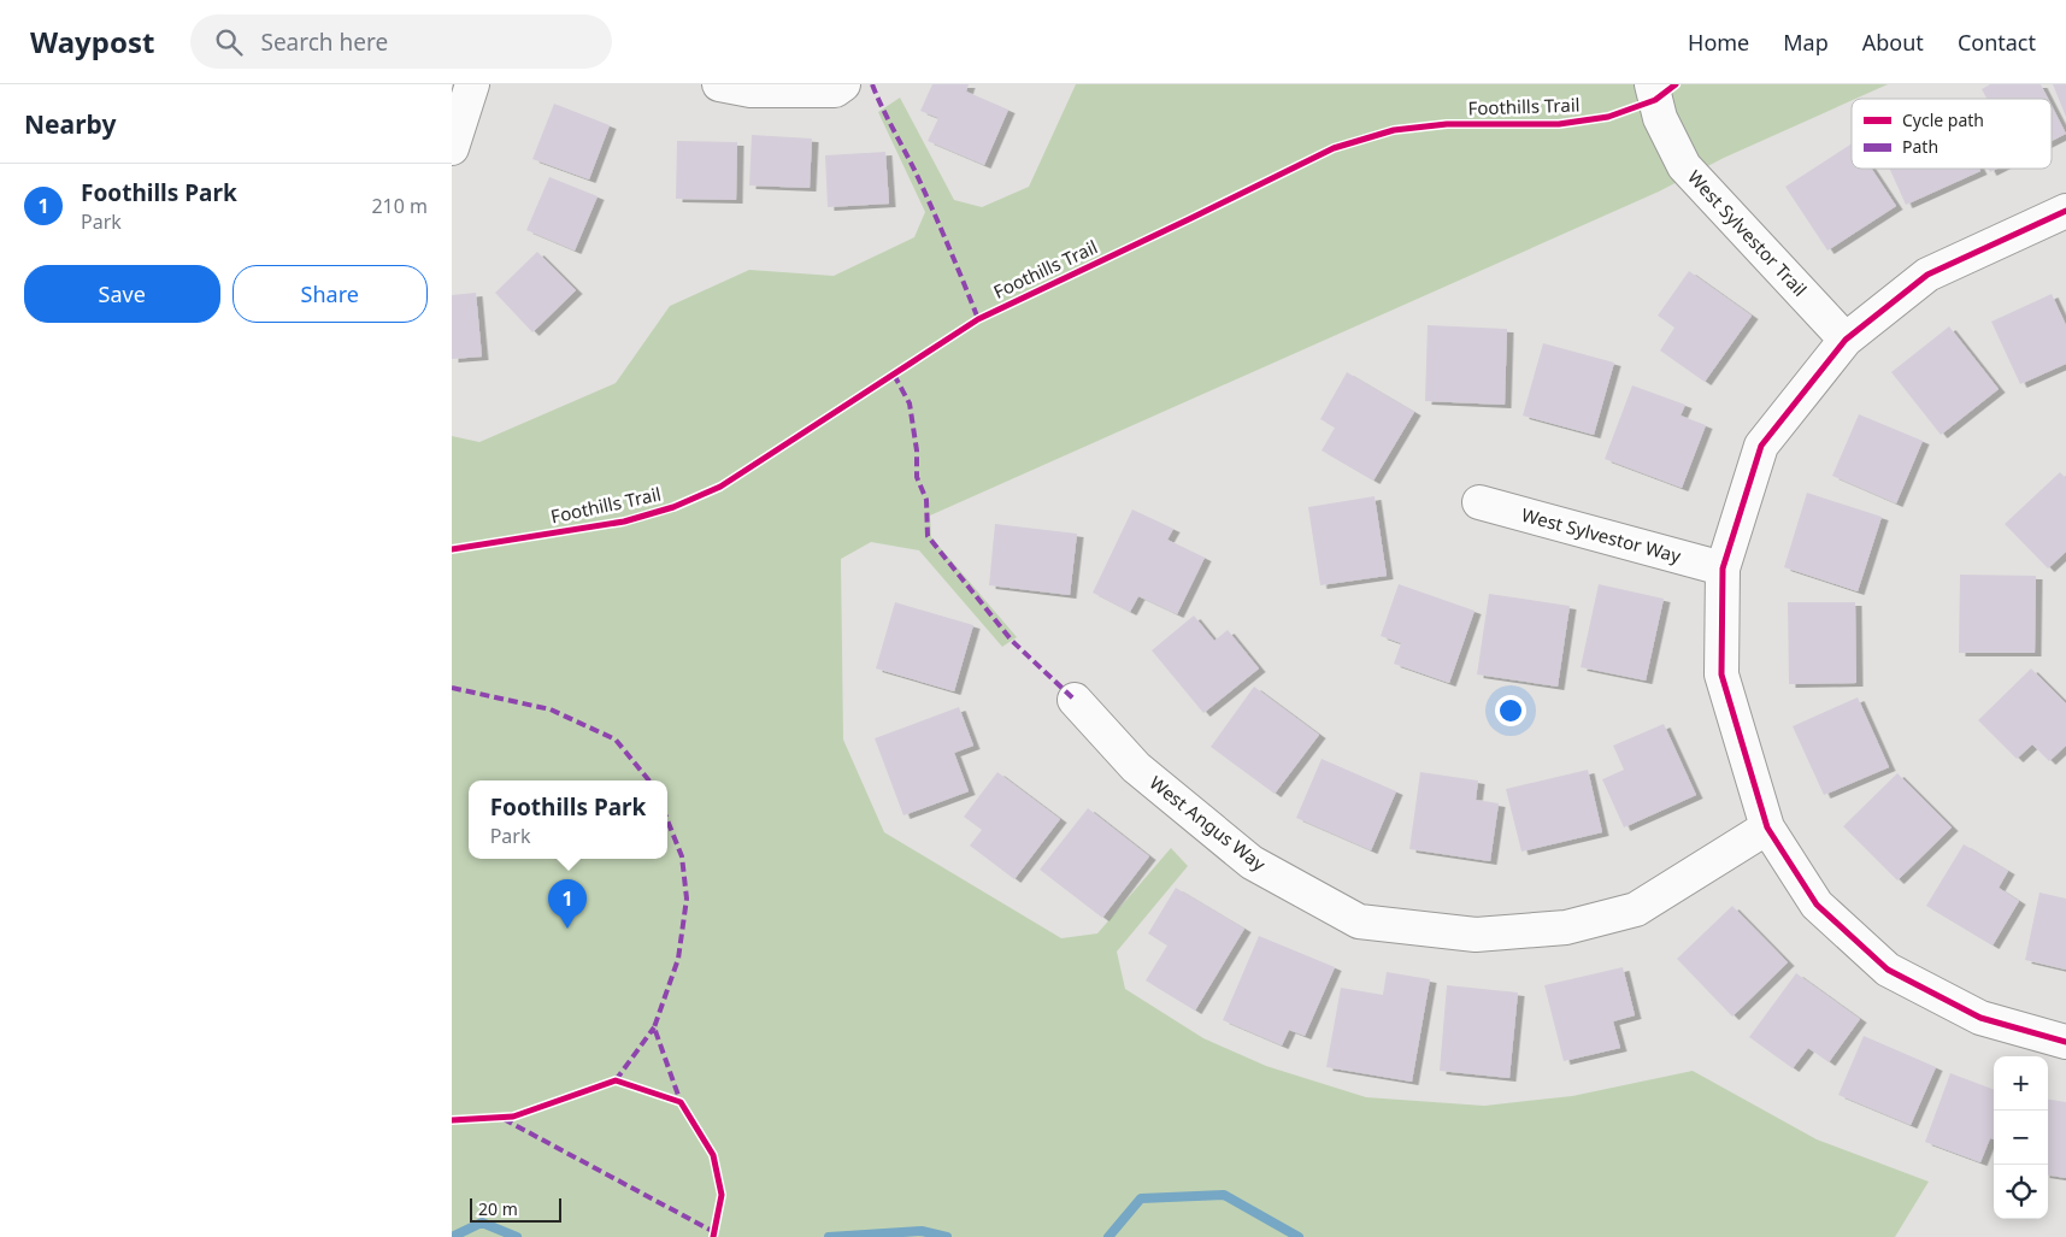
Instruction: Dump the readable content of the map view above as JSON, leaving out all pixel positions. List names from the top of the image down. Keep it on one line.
{"streets":{"street":["West Sylvestor Trail","West Sylvestor Way","West Angus Way"],"cycle path":["Foothills Trail"]},"legend":["Cycle path","Path"],"scale_bar":"20 m","page":{"header":"Waypost","search":"Search here","nav":["Home","Map","About","Contact"],"heading":"Nearby","list":[{"mark":"1","name":"Foothills Park","note":"Park","value":"210 m"}],"buttons":["Save","Share"],"popup":["Foothills Park","Park"],"pins":"1","map_buttons":["+","−"],"scale":"20 m"}}
